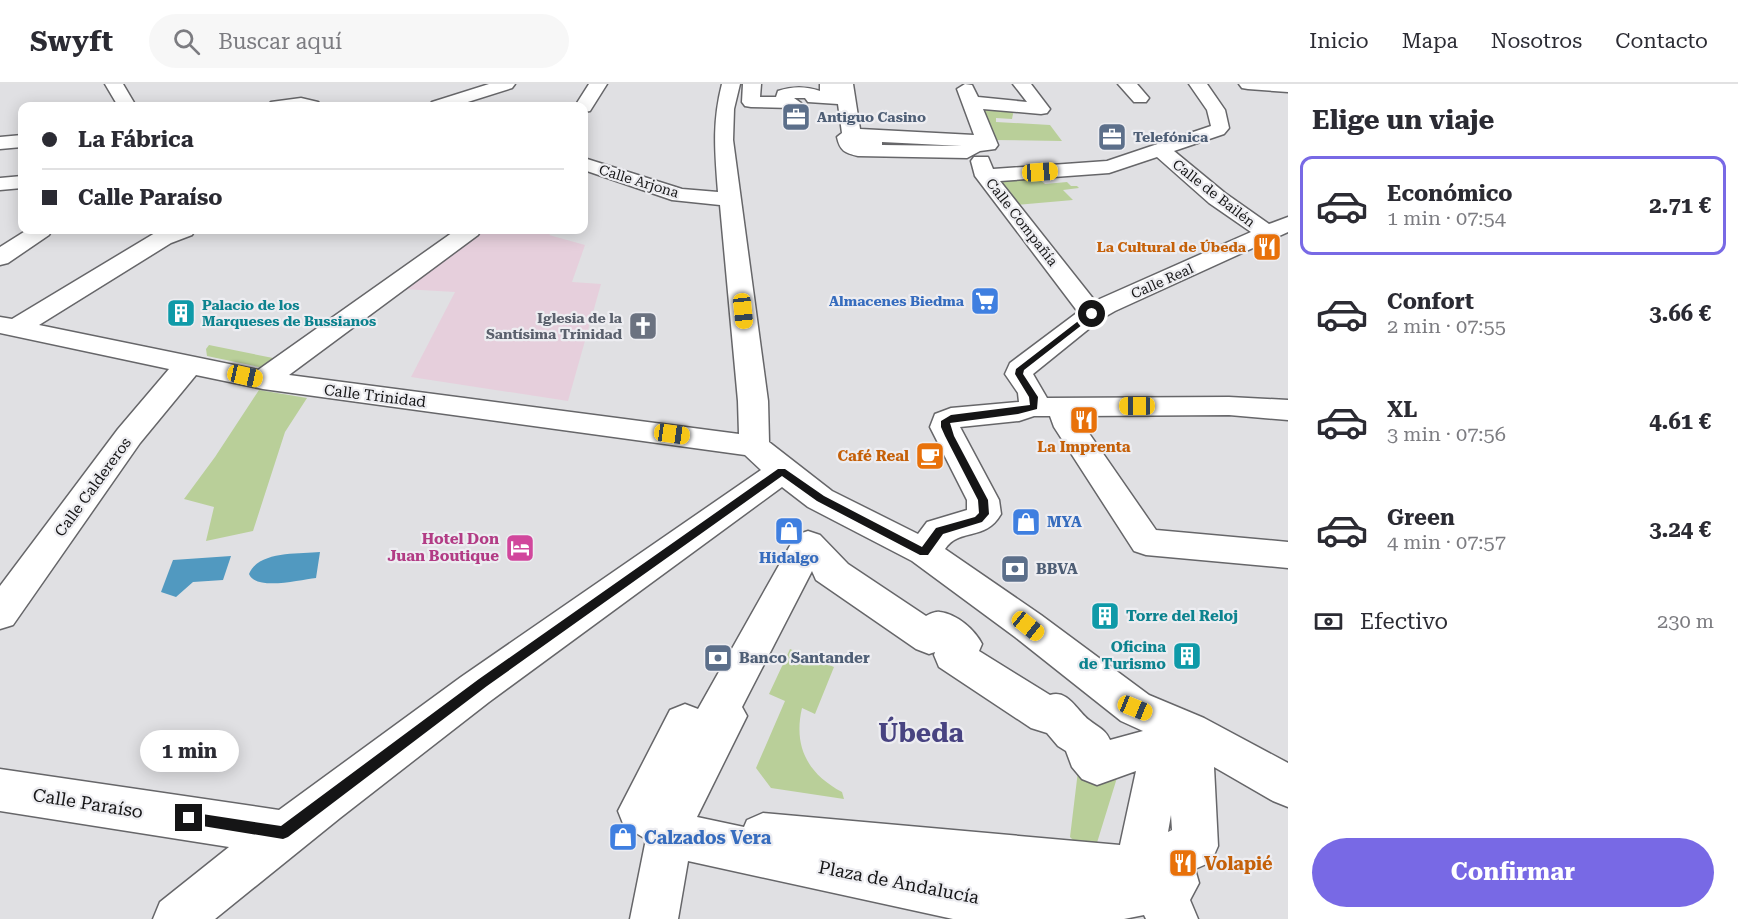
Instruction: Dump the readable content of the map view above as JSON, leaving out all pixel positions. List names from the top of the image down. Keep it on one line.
{"streets":{"street":["Calle Arjona","Calle de Bailén","Calle Compañía","Calle Real","Calle Trinidad","Calle Caldereros","Calle Paraíso","Plaza de Andalucía"]},"crossings":[["Calle de Bailén","Calle Real"],["Calle Compañía","Calle Real"],["Calle Trinidad","Calle Caldereros"]],"districts":["Úbeda"],"places":{"office":["Antiguo Casino","Telefónica"],"restaurant":["La Cultural de Úbeda","La Imprenta","Volapié"],"supermarket":["Almacenes Biedma"],"building":["Palacio de los Marqueses de Bussianos","Torre del Reloj","Oficina de Turismo"],"church":["Iglesia de la Santísima Trinidad"],"cafe":["Café Real"],"shop":["MYA","Hidalgo","Calzados Vera"],"hotel":["Hotel Don Juan Boutique"],"bank":["BBVA","Banco Santander"]},"page":{"header":"Swyft","search":"Buscar aquí","nav":["Inicio","Mapa","Nosotros","Contacto"],"heading":"Elige un viaje","banner":["La Fábrica","Calle Paraíso"],"list":[{"name":"Económico","note":"1 min · 07:54","value":"2.71 €"},{"name":"Confort","note":"2 min · 07:55","value":"3.66 €"},{"name":"XL","note":"3 min · 07:56","value":"4.61 €"},{"name":"Green","note":"4 min · 07:57","value":"3.24 €"}],"pay":["Efectivo","230 m"],"bubble":"1 min","buttons":"Confirmar"}}
